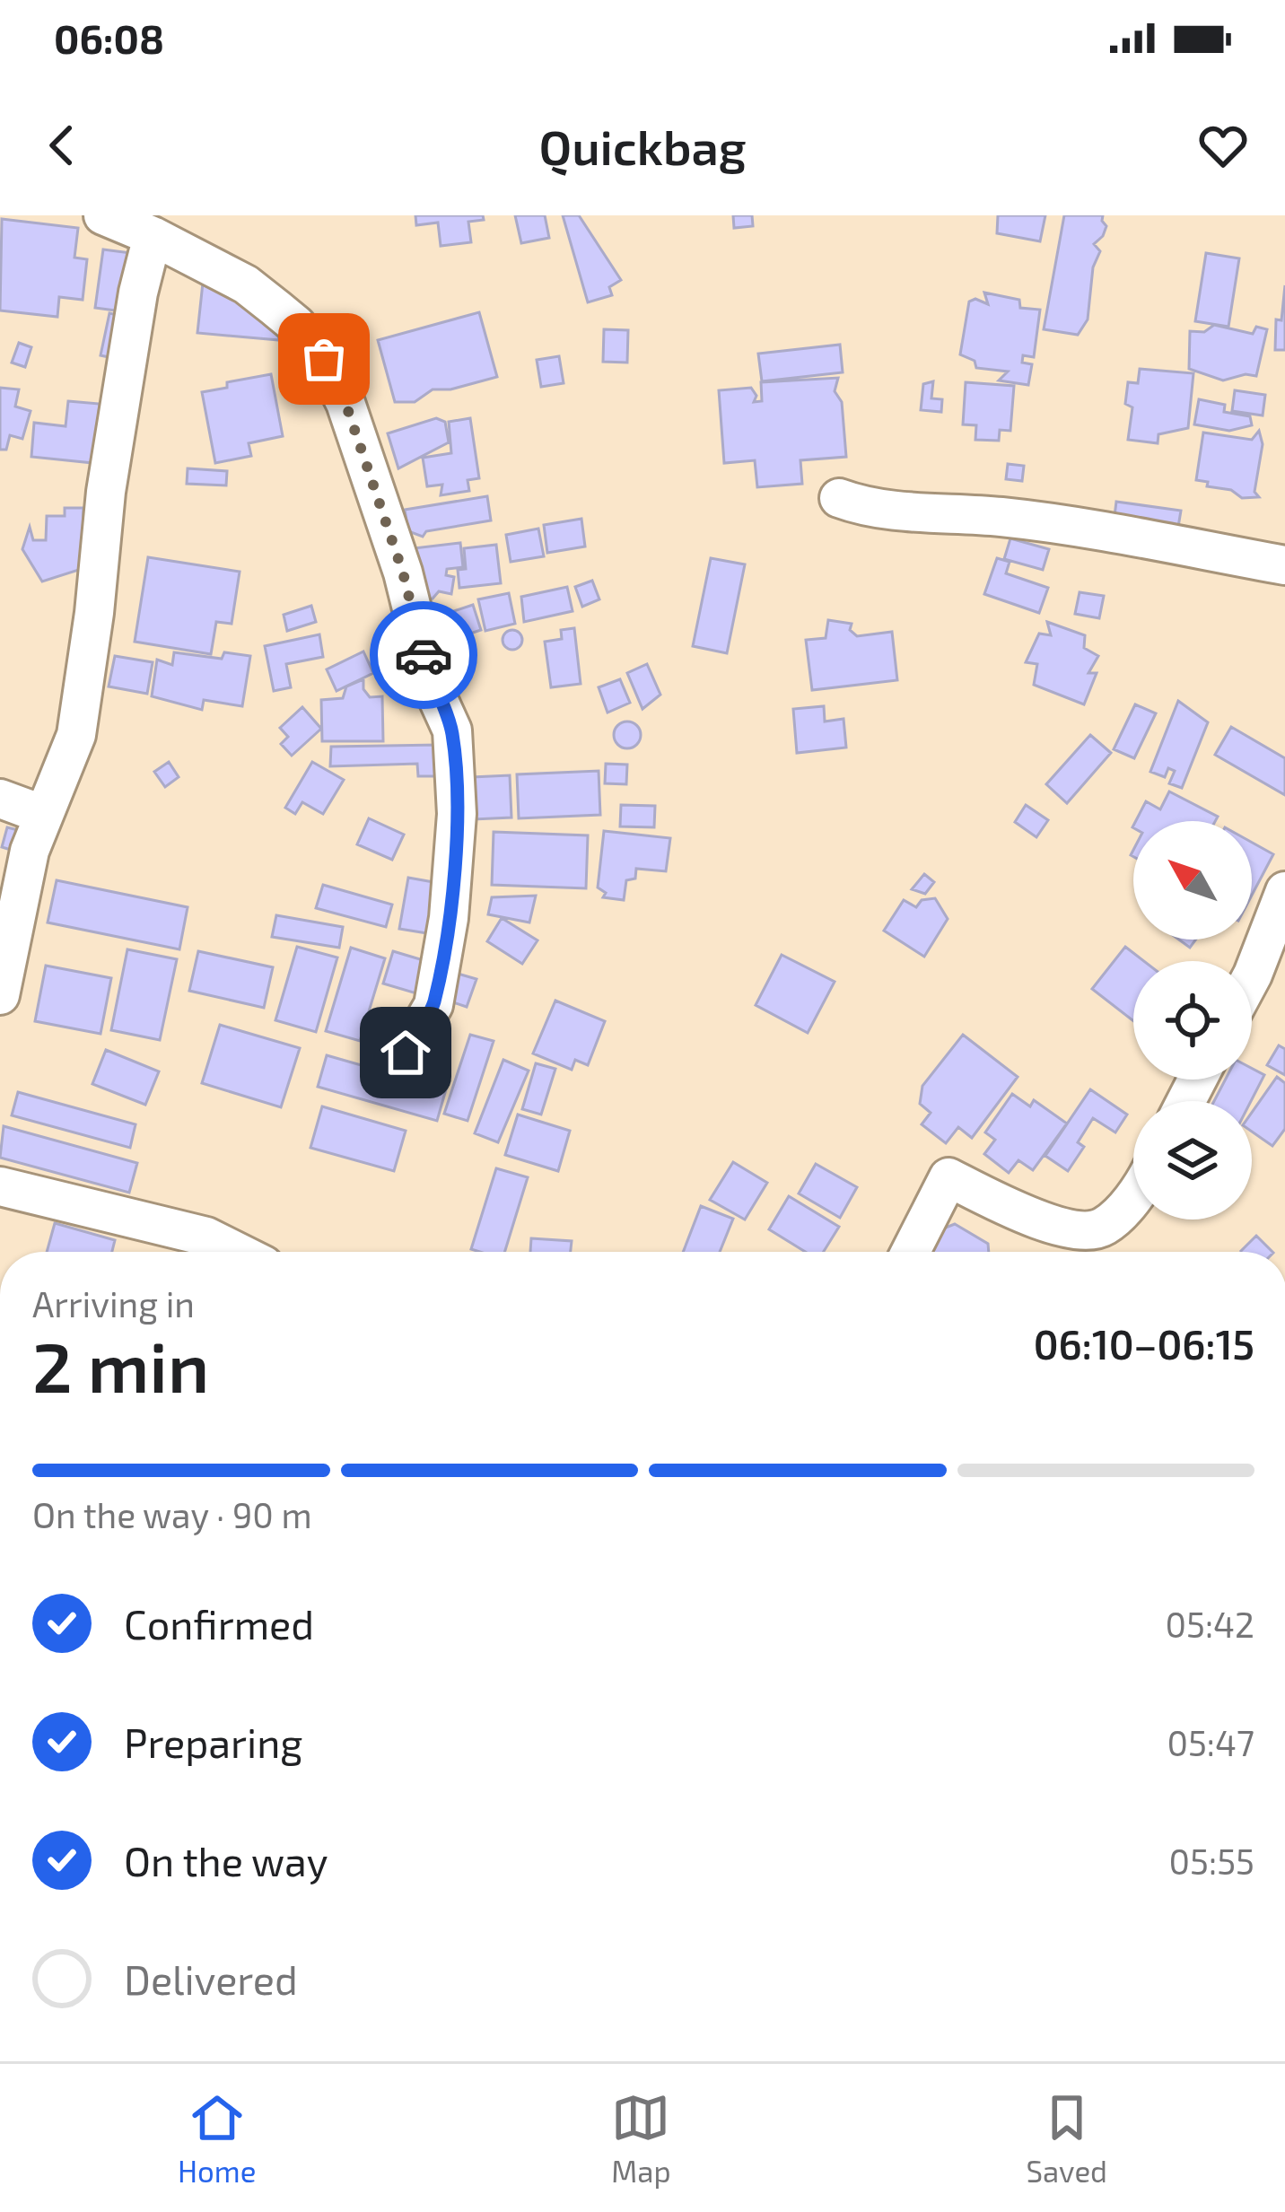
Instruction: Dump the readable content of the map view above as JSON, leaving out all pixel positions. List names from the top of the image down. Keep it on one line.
{"north":"top left","page":{"status":"06:08","header":"Quickbag","heading":["2 min","Arriving in","06:10–06:15"],"bar":"On the way · 90 m","list":[["Confirmed","05:42"],["Preparing","05:47"],["On the way","05:55"],"Delivered"],"tabs":["Home","Map","Saved"]}}
